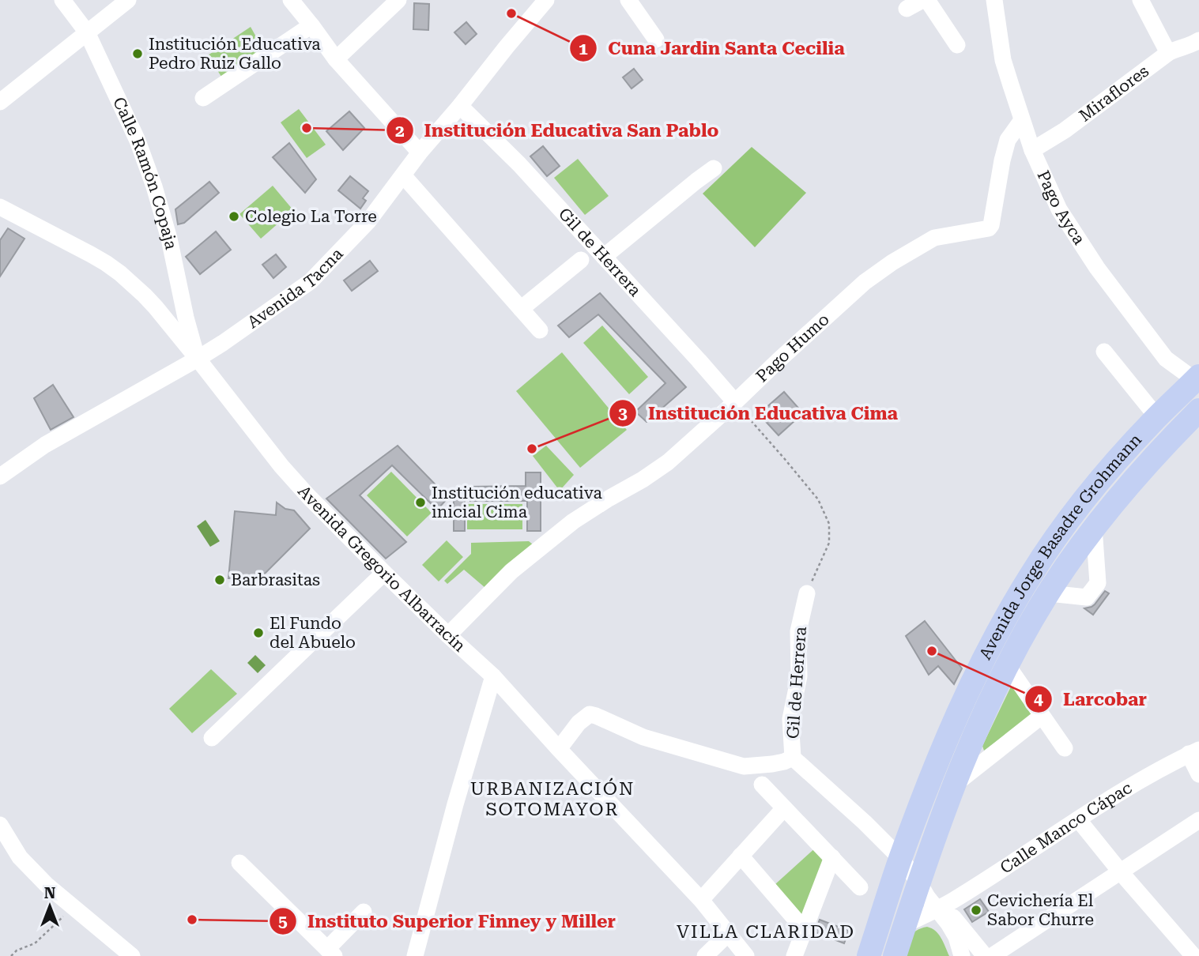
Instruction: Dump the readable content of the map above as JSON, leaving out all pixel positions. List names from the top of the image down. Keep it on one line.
{"streets":{"highway":["Avenida Jorge Basadre Grohmann"],"street":["Miraflores","Calle Ramón Copaja","Pago Ayca","Gil de Herrera","Avenida Tacna","Pago Humo","Avenida Gregorio Albarracín","Calle Manco Cápac"]},"crossings":[["Miraflores","Pago Ayca"],["Calle Ramón Copaja","Avenida Tacna"],["Calle Ramón Copaja","Avenida Gregorio Albarracín"],["Pago Ayca","Pago Humo"],["Pago Ayca","Avenida Jorge Basadre Grohmann"],["Gil de Herrera","Avenida Tacna"],["Gil de Herrera","Pago Humo"],["Gil de Herrera","Avenida Jorge Basadre Grohmann"],["Gil de Herrera","Calle Manco Cápac"],["Avenida Tacna","Avenida Gregorio Albarracín"],["Pago Humo","Avenida Gregorio Albarracín"],["Avenida Jorge Basadre Grohmann","Calle Manco Cápac"]],"districts":["URBANIZACIÓN SOTOMAYOR","VILLA CLARIDAD"],"places":["Cuna Jardin Santa Cecilia","Institución Educativa Pedro Ruiz Gallo","Institución Educativa San Pablo","Colegio La Torre","Institución Educativa Cima","Institución educativa inicial Cima","Barbrasitas","El Fundo del Abuelo","Larcobar","Cevichería El Sabor Churre","Instituto Superior Finney y Miller"],"north":"top"}
